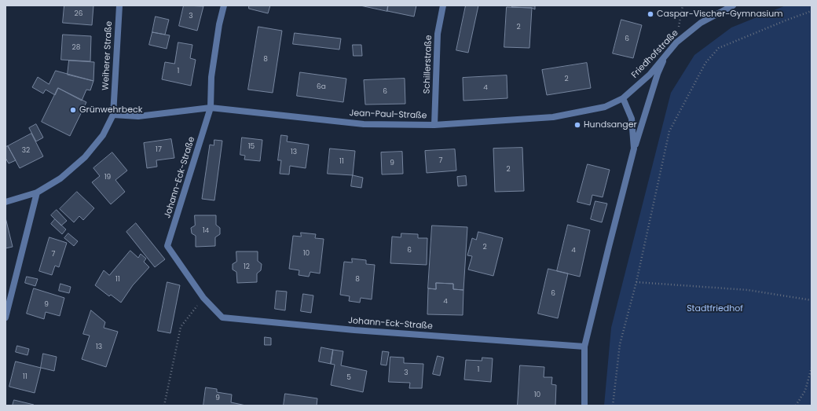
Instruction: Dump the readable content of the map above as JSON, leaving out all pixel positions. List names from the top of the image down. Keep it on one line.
{"streets":{"street":["Friedhofstraße","Weiherer Straße","Schillerstraße","Jean-Paul-Straße","Johann-Eck-Straße"]},"crossings":[["Friedhofstraße","Jean-Paul-Straße"],["Weiherer Straße","Jean-Paul-Straße"],["Schillerstraße","Jean-Paul-Straße"],["Jean-Paul-Straße","Johann-Eck-Straße"]],"parks":["Stadtfriedhof"],"places":["Caspar-Vischer-Gymnasium","Grünwehrbeck","Hundsanger"],"house_numbers":["26","3","2","6","28","8","1","2","6a","4","6","15","17","32","13","7","11","9","2","19","14","2","6","4","10","7","12","11","8","6","4","9","13","1","3","11","5","10","9"]}
